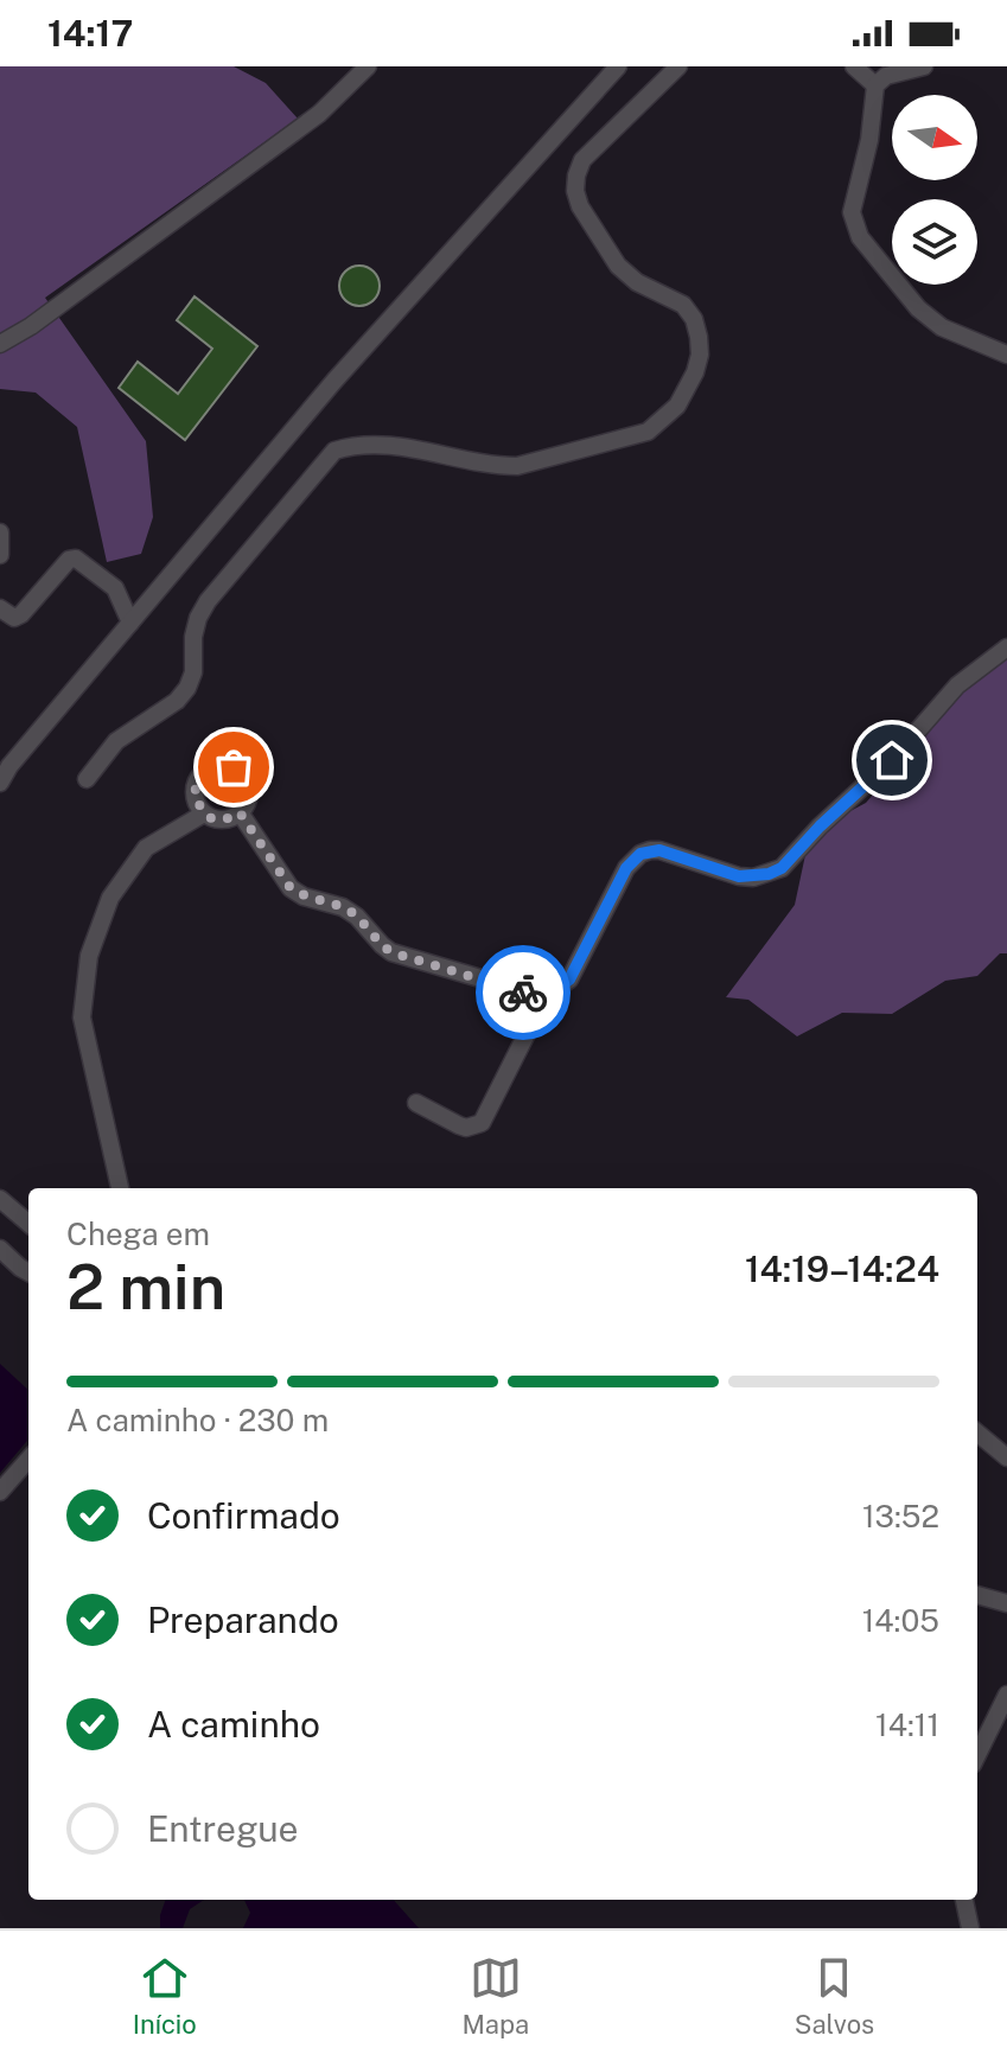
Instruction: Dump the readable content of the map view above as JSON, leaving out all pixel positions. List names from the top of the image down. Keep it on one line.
{"north":"right","page":{"status":"14:17","heading":["2 min","Chega em","14:19–14:24"],"bar":"A caminho · 230 m","list":[["Confirmado","13:52"],["Preparando","14:05"],["A caminho","14:11"],"Entregue"],"tabs":["Início","Mapa","Salvos"]}}
